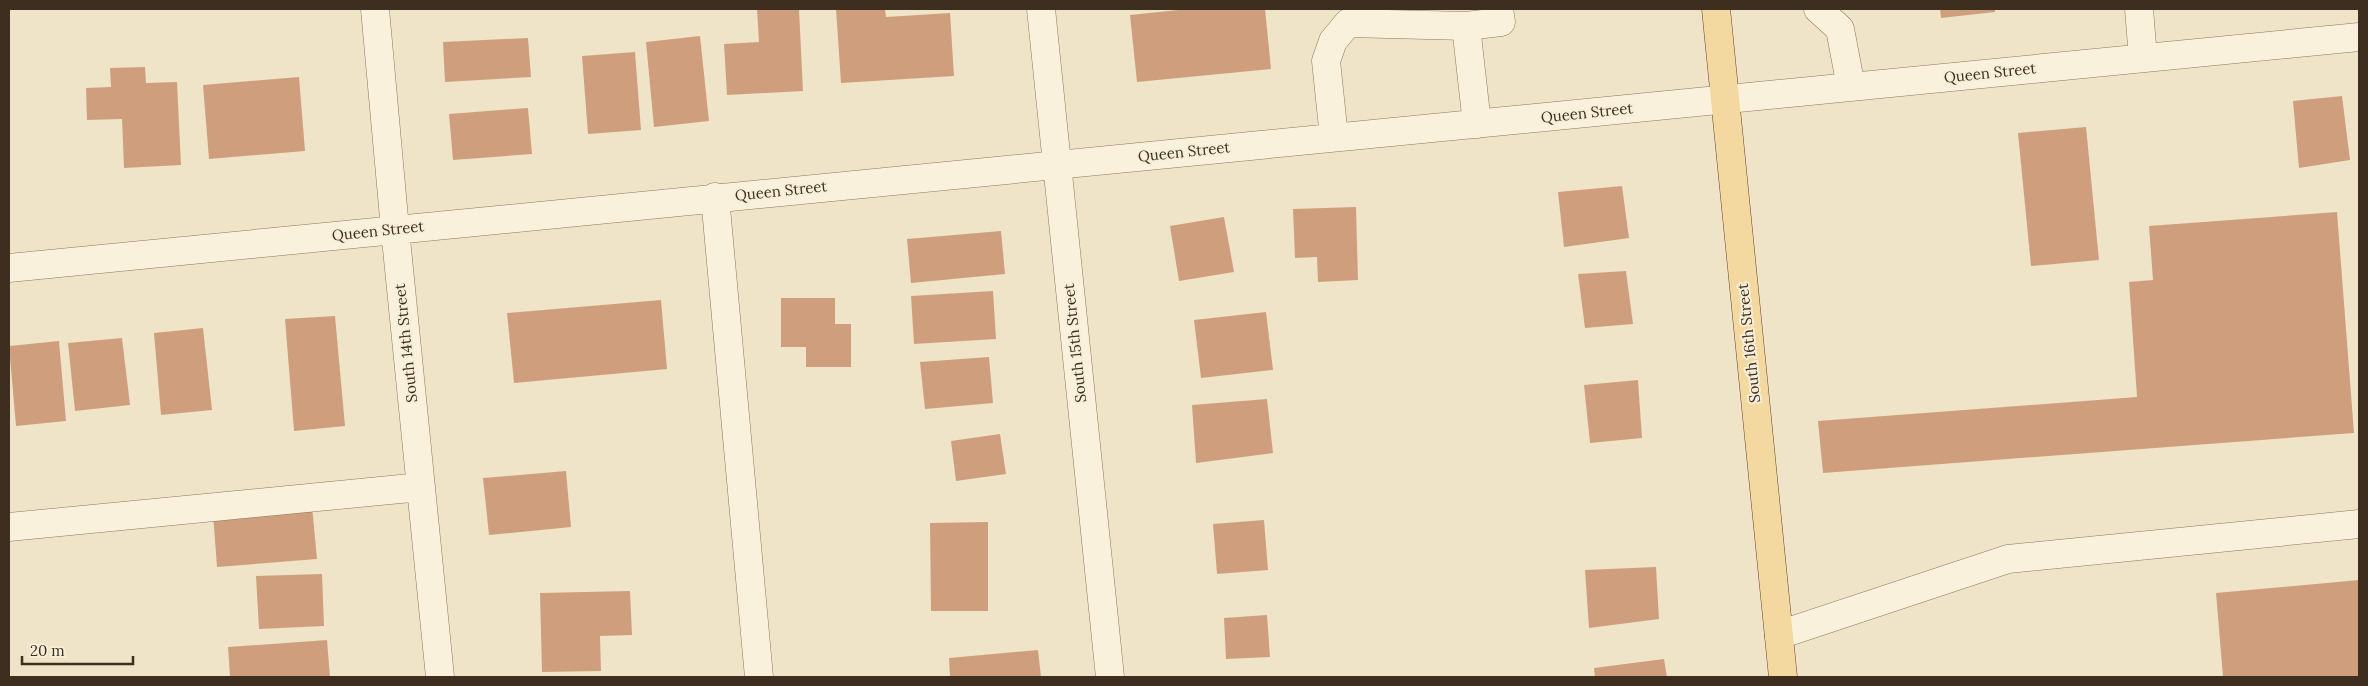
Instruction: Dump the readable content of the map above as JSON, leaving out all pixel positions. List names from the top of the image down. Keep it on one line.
{"streets":{"main road":["South 16th Street"],"street":["Queen Street","South 14th Street","South 15th Street"]},"crossings":[["Queen Street","South 14th Street"],["Queen Street","South 15th Street"],["Queen Street","South 16th Street"]],"scale_bar":"20 m"}
